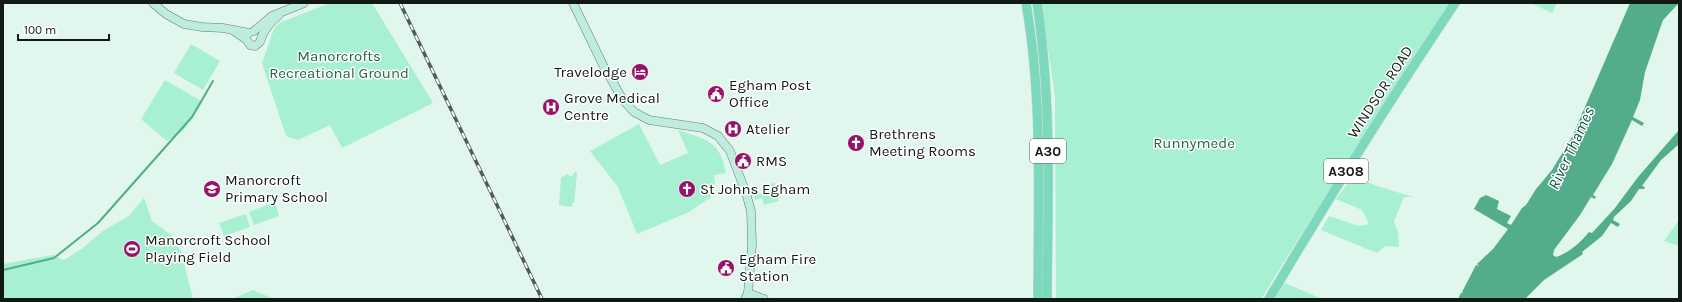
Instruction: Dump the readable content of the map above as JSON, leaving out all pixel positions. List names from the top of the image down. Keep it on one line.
{"streets":{"main road":["WINDSOR ROAD","A30","A308"]},"water":["River Thames"],"parks":["Manorcrofts Recreational Ground","Runnymede"],"places":{"hotel":["Travelodge"],"public building":["Egham Post Office","RMS","Egham Fire Station"],"hospital":["Grove Medical Centre","Atelier"],"church":["Brethrens Meeting Rooms","St Johns Egham"],"school or university":["Manorcroft Primary School"],"sports":["Manorcroft School Playing Field"]},"scale_bar":"100 m"}
